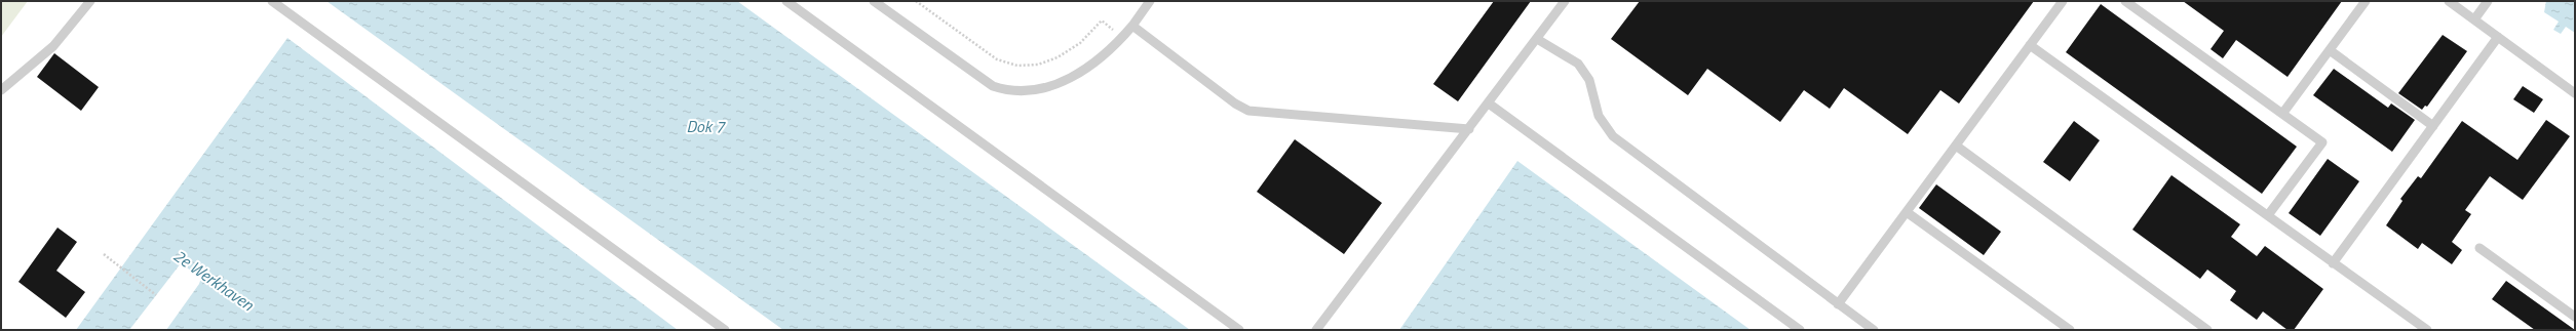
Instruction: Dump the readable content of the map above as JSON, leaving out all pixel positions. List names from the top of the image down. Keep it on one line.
{"water":["Dok 7","2e Werkhaven"]}
